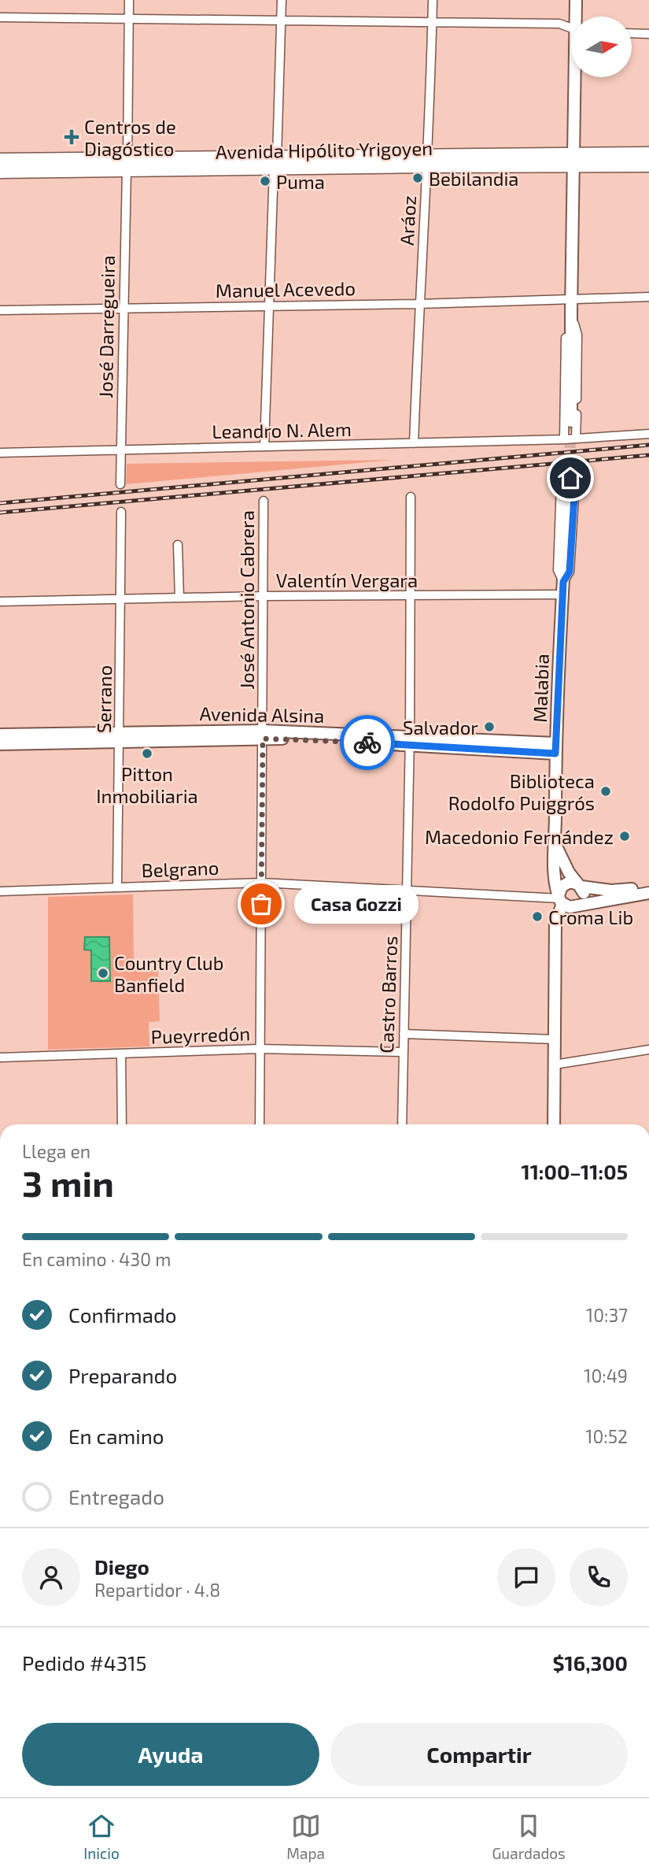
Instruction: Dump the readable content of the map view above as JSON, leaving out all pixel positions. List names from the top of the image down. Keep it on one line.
{"streets":{"main road":["Avenida Hipólito Yrigoyen","Malabia","Avenida Alsina"],"street":["Aráoz","Manuel Acevedo","José Darregueira","Leandro N. Alem","Valentín Vergara","José Antonio Cabrera","Serrano","Belgrano","Castro Barros","Pueyrredón"]},"crossings":[["Avenida Hipólito Yrigoyen","Aráoz"],["Avenida Hipólito Yrigoyen","José Darregueira"],["Aráoz","Manuel Acevedo"],["Aráoz","Leandro N. Alem"],["Manuel Acevedo","José Darregueira"],["José Darregueira","Leandro N. Alem"],["Valentín Vergara","José Antonio Cabrera"],["Valentín Vergara","Malabia"],["Valentín Vergara","Serrano"],["Valentín Vergara","Castro Barros"],["José Antonio Cabrera","Avenida Alsina"],["José Antonio Cabrera","Belgrano"],["José Antonio Cabrera","Pueyrredón"],["Malabia","Avenida Alsina"],["Malabia","Belgrano"],["Serrano","Avenida Alsina"],["Serrano","Belgrano"],["Avenida Alsina","Castro Barros"],["Belgrano","Castro Barros"],["Castro Barros","Pueyrredón"]],"places":{"health":["Centros de Diagóstico"],"other":["Bebilandia","Puma","Salvador","Pitton Inmobiliaria","Biblioteca Rodolfo Puiggrós","Macedonio Fernández","Casa Gozzi","Croma Lib","Country Club Banfield"]},"north":"right","page":{"bubble":"Casa Gozzi","heading":["3 min","Llega en","11:00–11:05"],"panel":["Diego","Repartidor · 4.8","Pedido #4315","$16,300"],"bar":"En camino · 430 m","list":[["Confirmado","10:37"],["Preparando","10:49"],["En camino","10:52"],"Entregado"],"buttons":["Ayuda","Compartir"],"tabs":["Inicio","Mapa","Guardados"]}}
